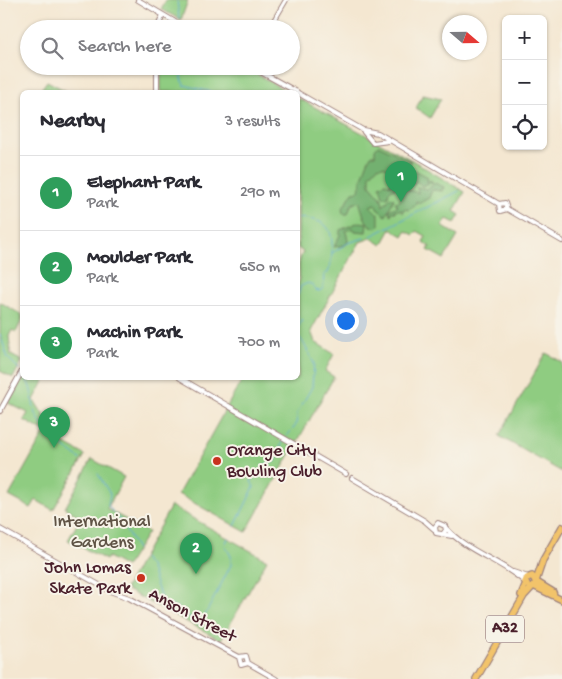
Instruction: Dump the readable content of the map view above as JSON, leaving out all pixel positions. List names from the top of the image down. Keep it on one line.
{"streets":{"highway":["A32"],"street":["Anson Street"]},"parks":["International Gardens"],"places":["Orange City Bowling Club","John Lomas Skate Park"],"north":"right","page":{"map_buttons":["+","−"],"search":"Search here","heading":["Nearby","3 results"],"list":[{"mark":"1","name":"Elephant Park","note":"Park","value":"290 m"},{"mark":"2","name":"Moulder Park","note":"Park","value":"650 m"},{"mark":"3","name":"Machin Park","note":"Park","value":"700 m"}],"pins":["1","3","2"]}}
